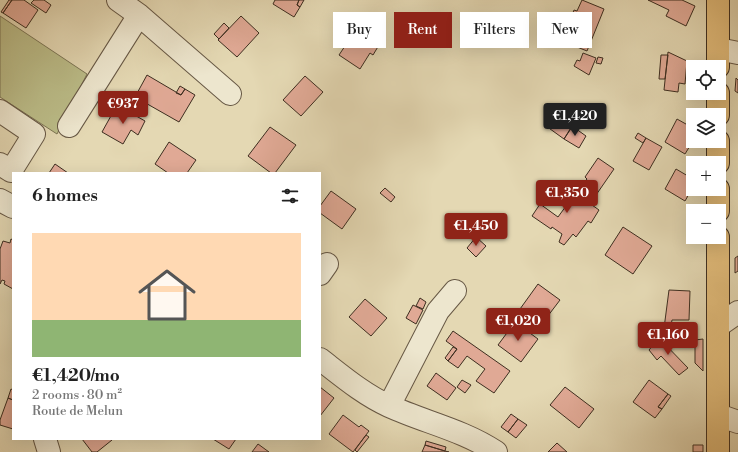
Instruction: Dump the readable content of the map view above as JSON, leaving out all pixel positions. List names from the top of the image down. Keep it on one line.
{"page":{"chip":["Buy","Rent","Filters","New"],"map_buttons":["+","−"],"price":["€937","€1,420","€1,350","€1,450","€1,020","€1,160"],"heading":"6 homes","list":[{"name":"€1,420/mo","note":"2 rooms · 80 m² · Route de Melun"}]}}
